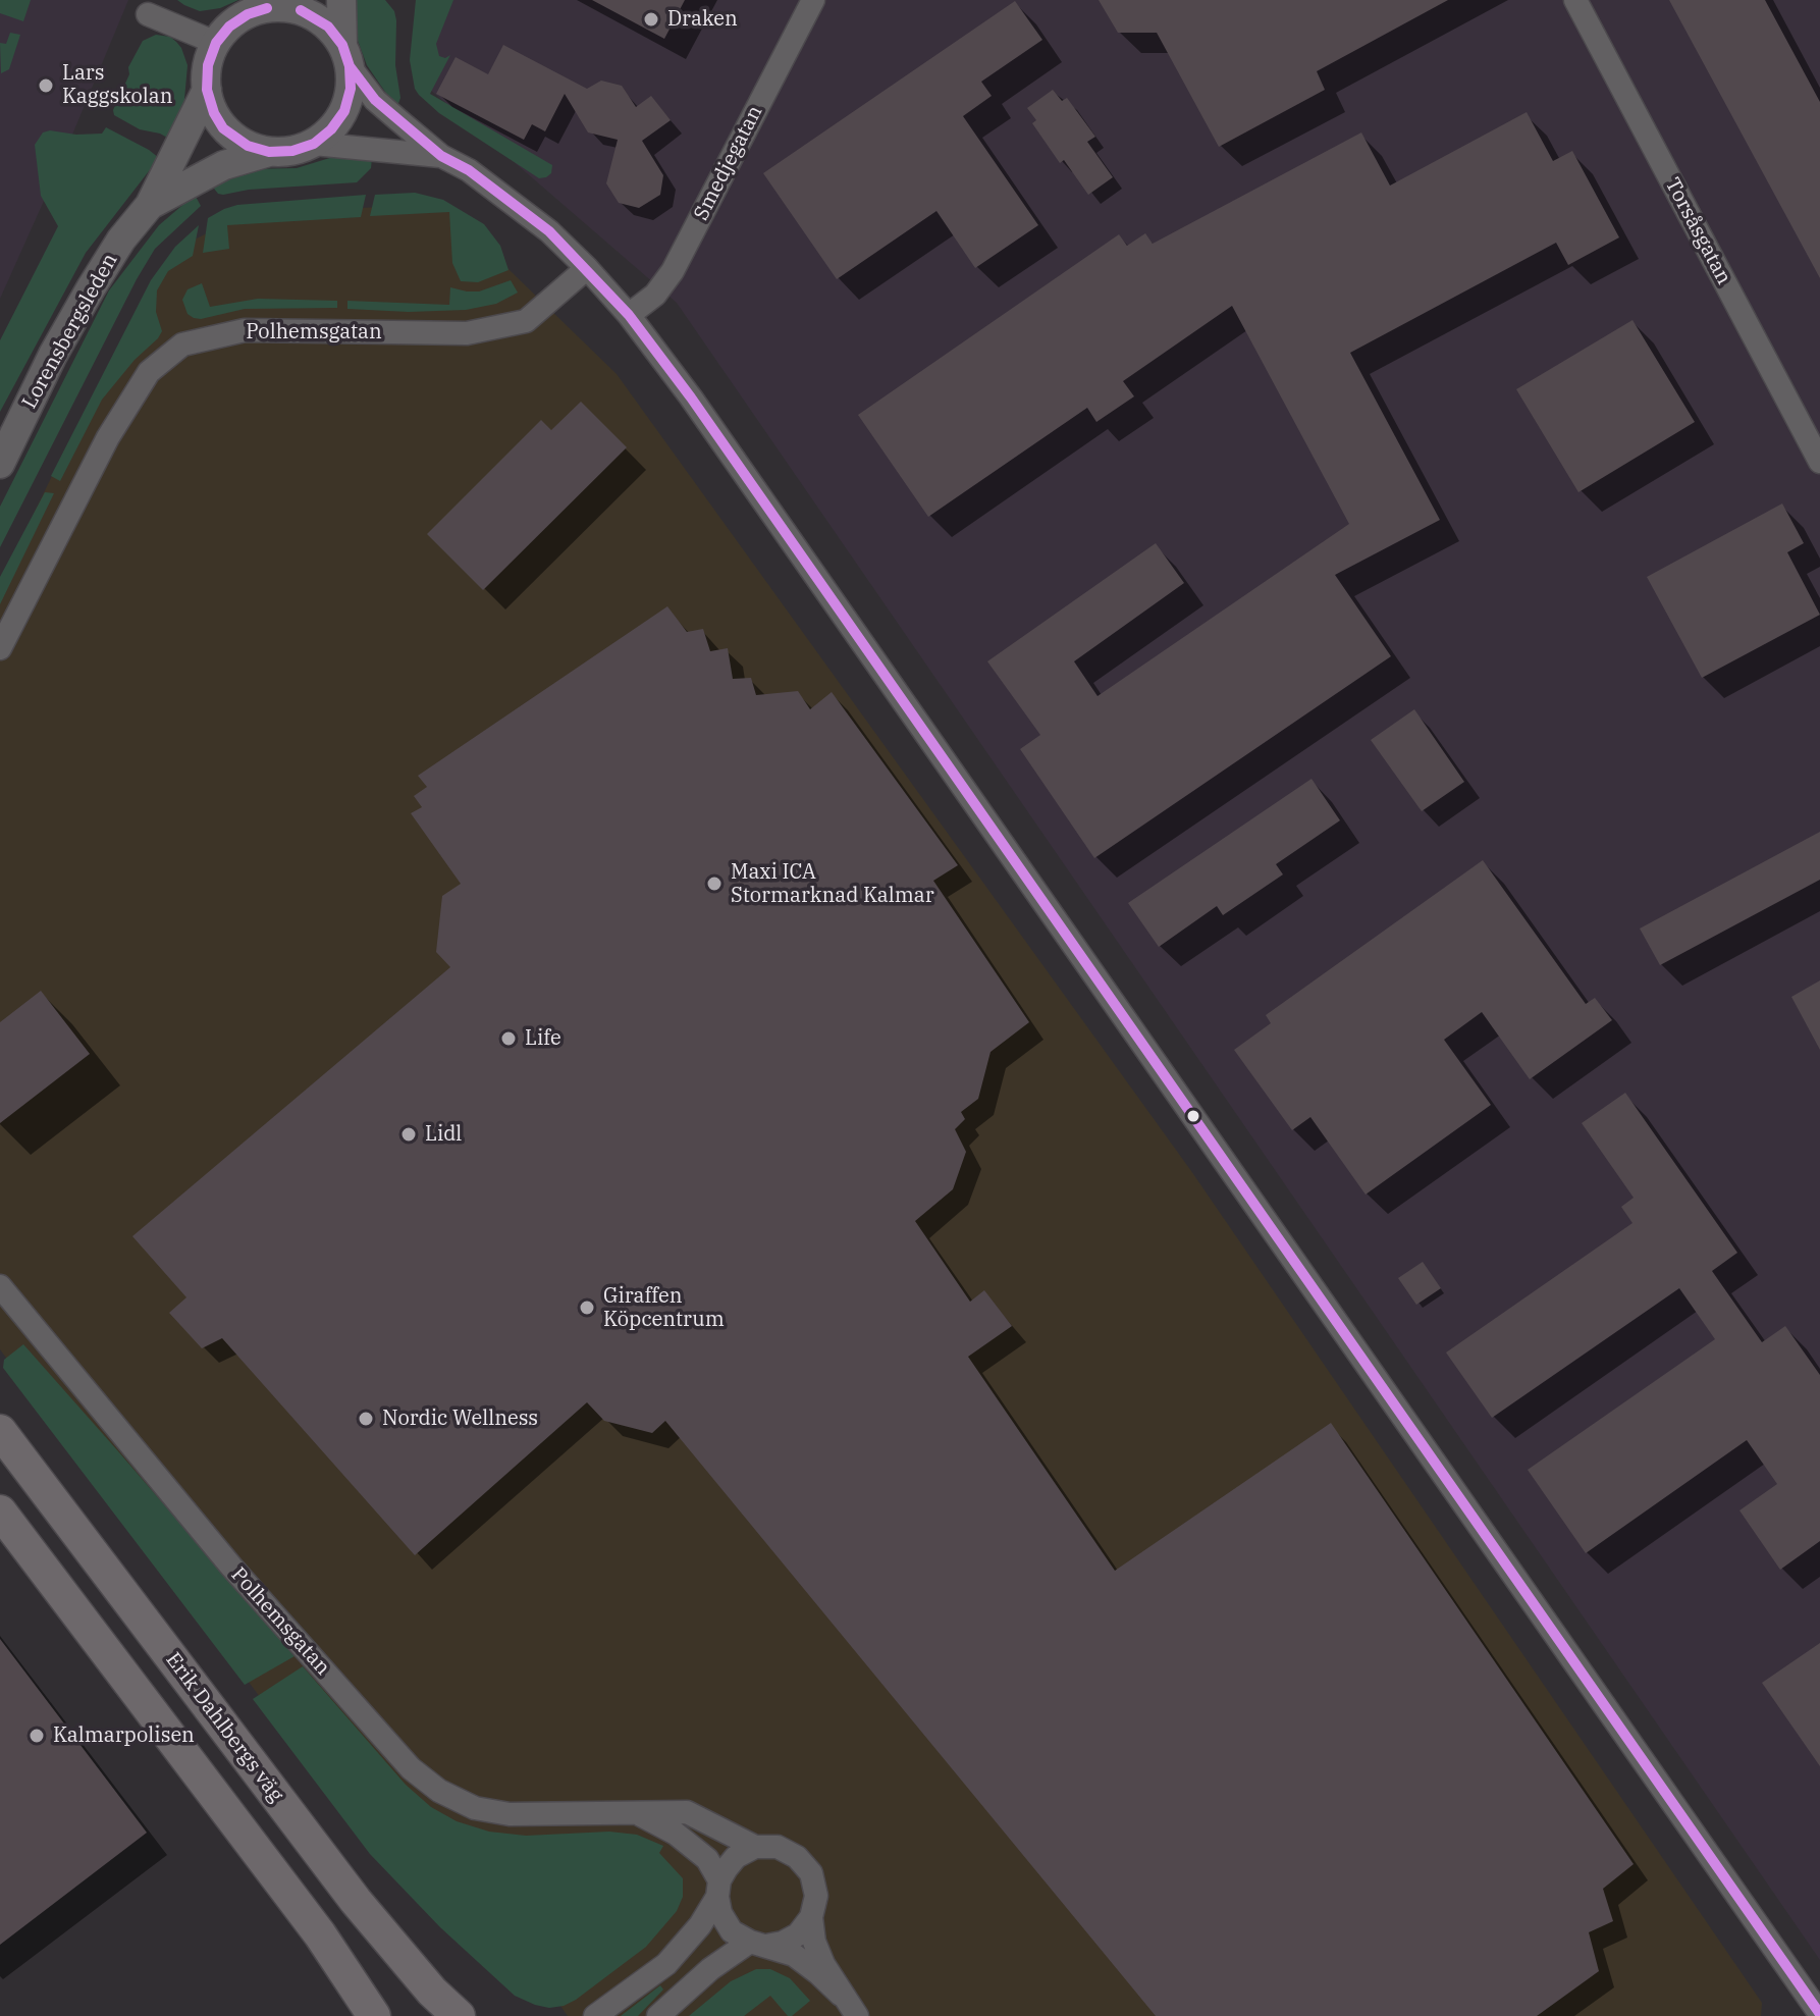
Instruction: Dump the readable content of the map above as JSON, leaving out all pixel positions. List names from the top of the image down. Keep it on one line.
{"streets":{"main road":["Erik Dahlbergs väg"],"street":["Smedjegatan","Torsåsgatan","Lorensbergsleden","Polhemsgatan"]},"places":["Draken","Lars Kaggskolan","Maxi ICA Stormarknad Kalmar","Life","Lidl","Giraffen Köpcentrum","Nordic Wellness","Kalmarpolisen"]}
